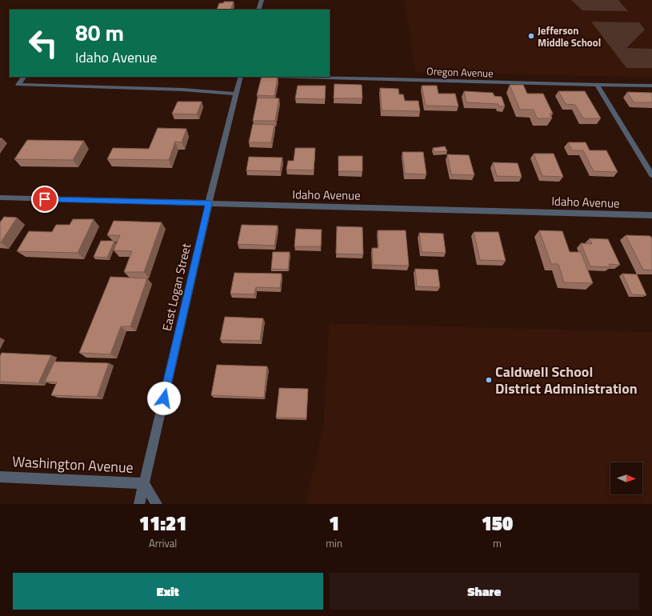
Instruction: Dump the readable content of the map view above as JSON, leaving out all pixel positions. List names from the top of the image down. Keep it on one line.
{"streets":{"street":["Oregon Avenue","Idaho Avenue","East Logan Street","Washington Avenue"]},"crossings":[["Idaho Avenue","East Logan Street"],["East Logan Street","Washington Avenue"]],"places":["Jefferson Middle School","Caldwell School District Administration"],"north":"right","page":{"turn":["80 m","Idaho Avenue"],"eta":["11:21","Arrival","1","min","150","m"],"buttons":["Exit","Share"]}}
